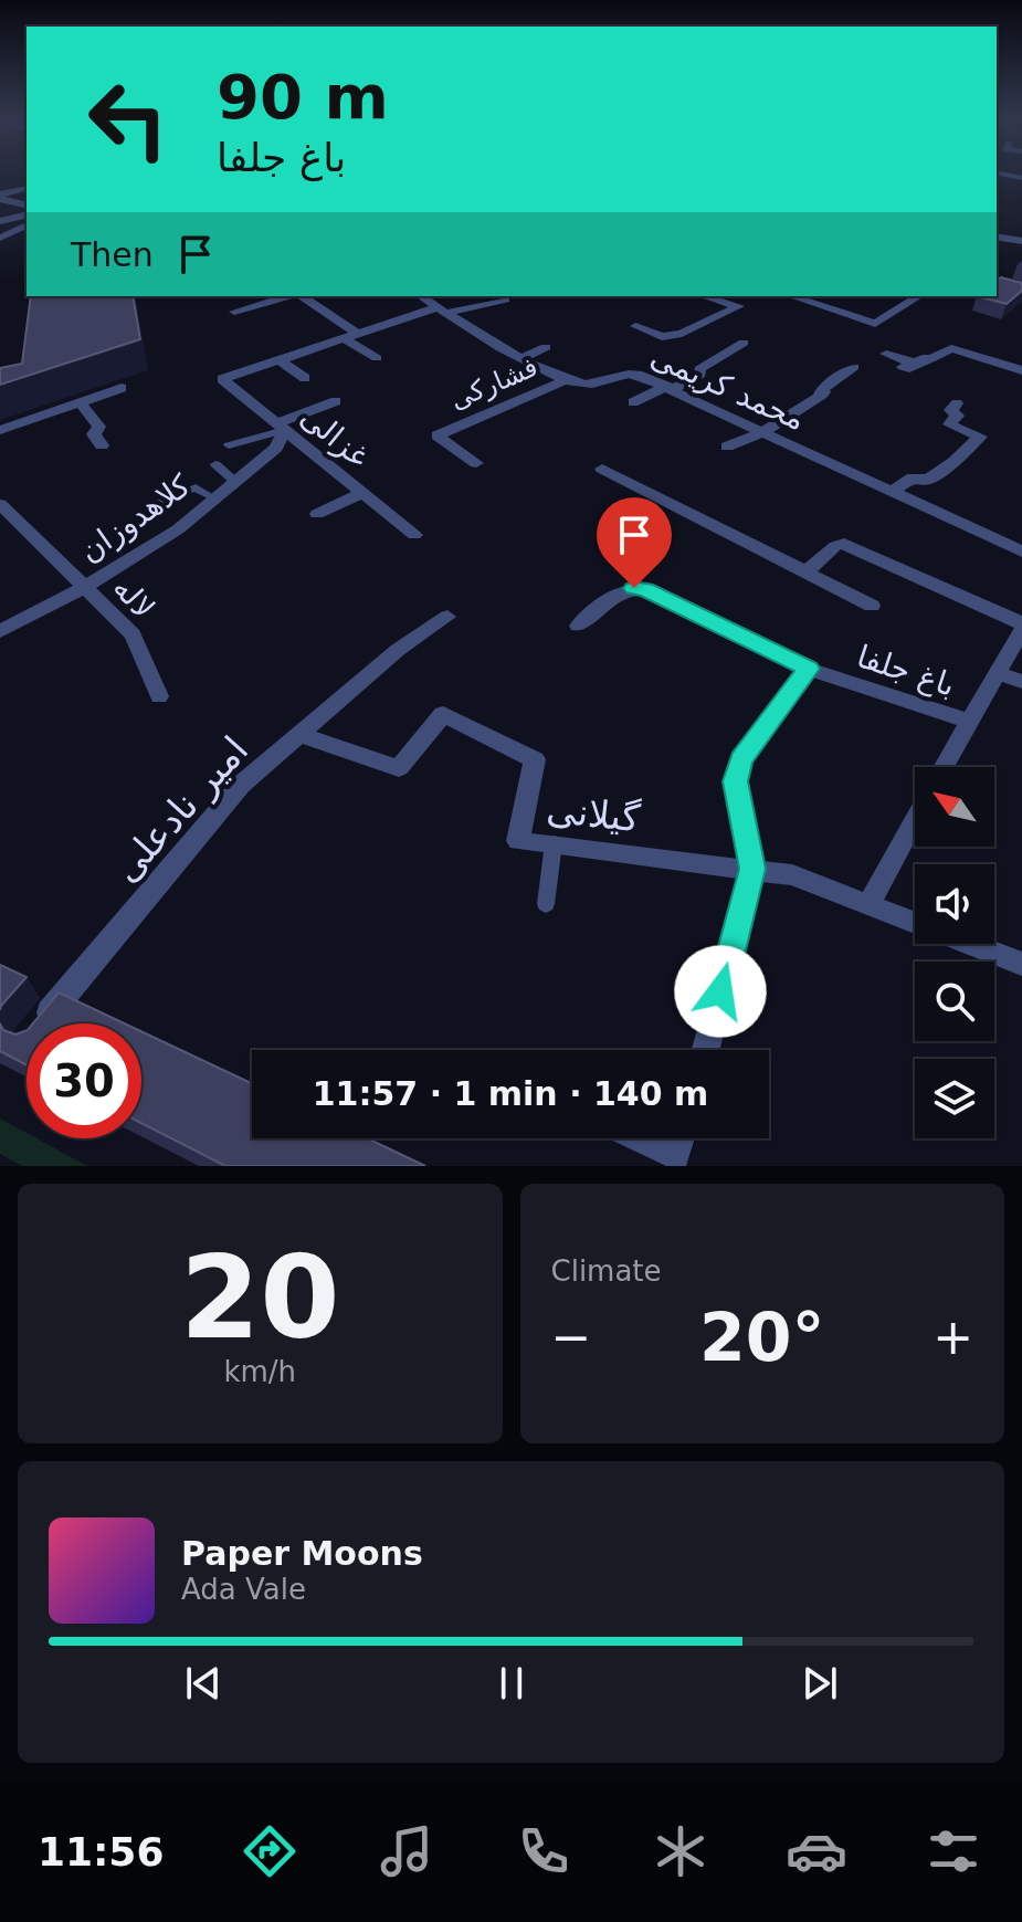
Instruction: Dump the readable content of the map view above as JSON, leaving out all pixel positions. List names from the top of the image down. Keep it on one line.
{"streets":{"street":["فشارکی","محمد کریمی","غزالی","کلاهدوزان","لاله","باغ جلفا","امیر نادعلی","گیلانی"]},"crossings":[["فشارکی","محمد کریمی"],["غزالی","کلاهدوزان"],["کلاهدوزان","لاله"],["امیر نادعلی","گیلانی"]],"north":"top left","page":{"turn":["90 m","باغ جلفا"],"then":"Then","limit":"30","trip":"11:57 · 1 min · 140 m","tile":[["20","km/h"],"Climate"],"heat":["−","20°","+"],"song":["Paper Moons","Ada Vale"],"tabs":"11:56"}}
